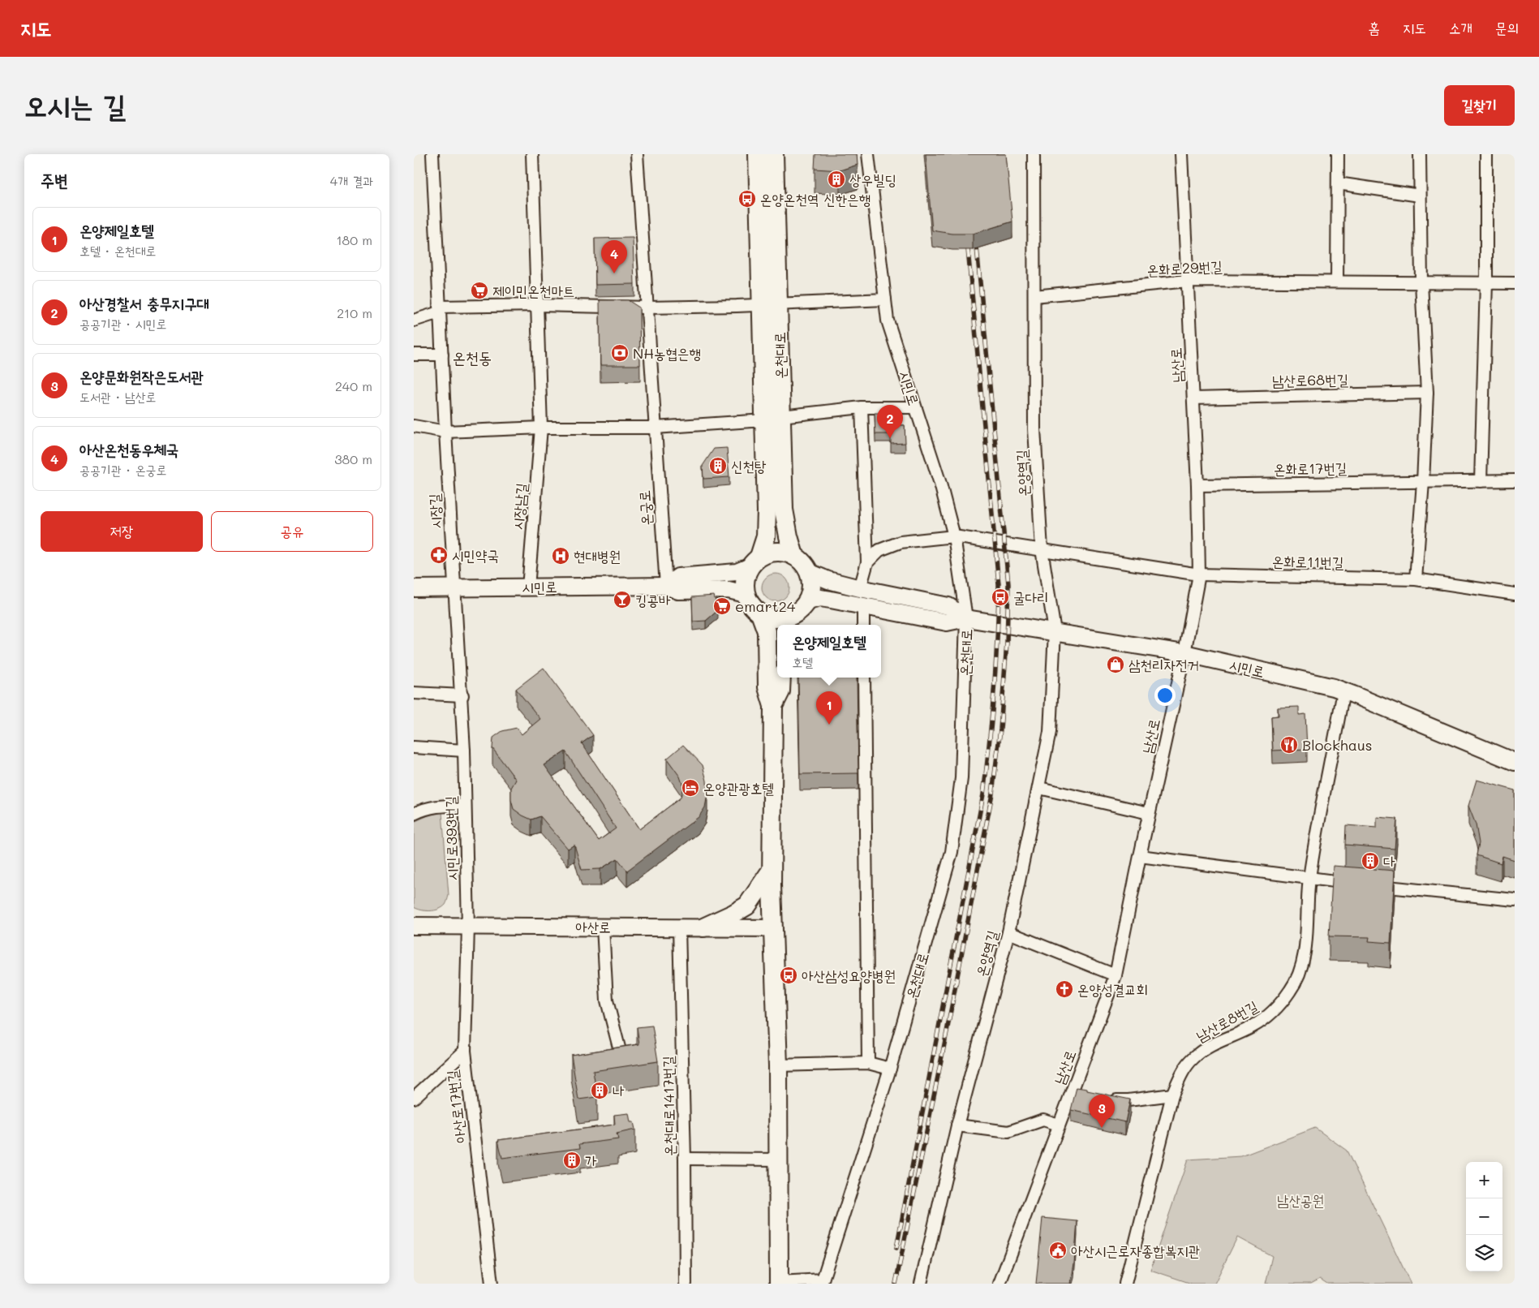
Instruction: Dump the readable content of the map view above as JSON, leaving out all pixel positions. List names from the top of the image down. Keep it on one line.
{"streets":{"main road":["온천대로","시민로","아산로"],"street":["온화로29번길","남산로","남산로68번길","온화로17번길","온양역길","시장남길","온궁로","시장길","온화로11번길","시민로393번길","남산로8번길","온천대로1417번길","아산로17번길"]},"crossings":[["온화로29번길","남산로"],["온화로29번길","온양역길"],["온천대로","시민로"],["온천대로","아산로"],["남산로","남산로68번길"],["남산로","시민로"],["남산로","온화로17번길"],["남산로","온화로11번길"],["시민로","온양역길"],["시민로","시장남길"],["시민로","온궁로"],["시민로","시장길"],["시민로","시민로393번길"],["시민로","남산로8번길"],["시장길","시민로393번길"],["시민로393번길","아산로"],["시민로393번길","아산로17번길"],["아산로","온천대로1417번길"],["아산로","아산로17번길"]],"districts":["온천동"],"parks":["남산공원"],"places":{"building":["상우빌딩","신천탕","다","나","가"],"bus stop":["온양온천역 신한은행","굴다리","아산삼성요양병원"],"supermarket":["제이민온천마트","emart24"],"bank":["NH농협은행"],"pharmacy":["시민약국"],"hospital":["현대병원"],"bar":["킹콩바"],"shop":["삼천리자전거"],"restaurant":["Blockhaus"],"hotel":["온양관광호텔"],"church":["온양성결교회"],"public building":["아산시근로자종합복지관"]},"page":{"header":"지도","nav":["홈","지도","소개","문의"],"buttons":["길찾기",["저장","공유"]],"title":"오시는 길","heading":["주변","4개 결과"],"list":[{"mark":"1","name":"온양제일호텔","note":"호텔 · 온천대로","value":"180 m"},{"mark":"2","name":"아산경찰서 충무지구대","note":"공공기관 · 시민로","value":"210 m"},{"mark":"3","name":"온양문화원작은도서관","note":"도서관 · 남산로","value":"240 m"},{"mark":"4","name":"아산온천동우체국","note":"공공기관 · 온궁로","value":"380 m"}],"pins":["4","2","1","3"],"popup":["온양제일호텔","호텔"],"map_buttons":["+","−"]}}
